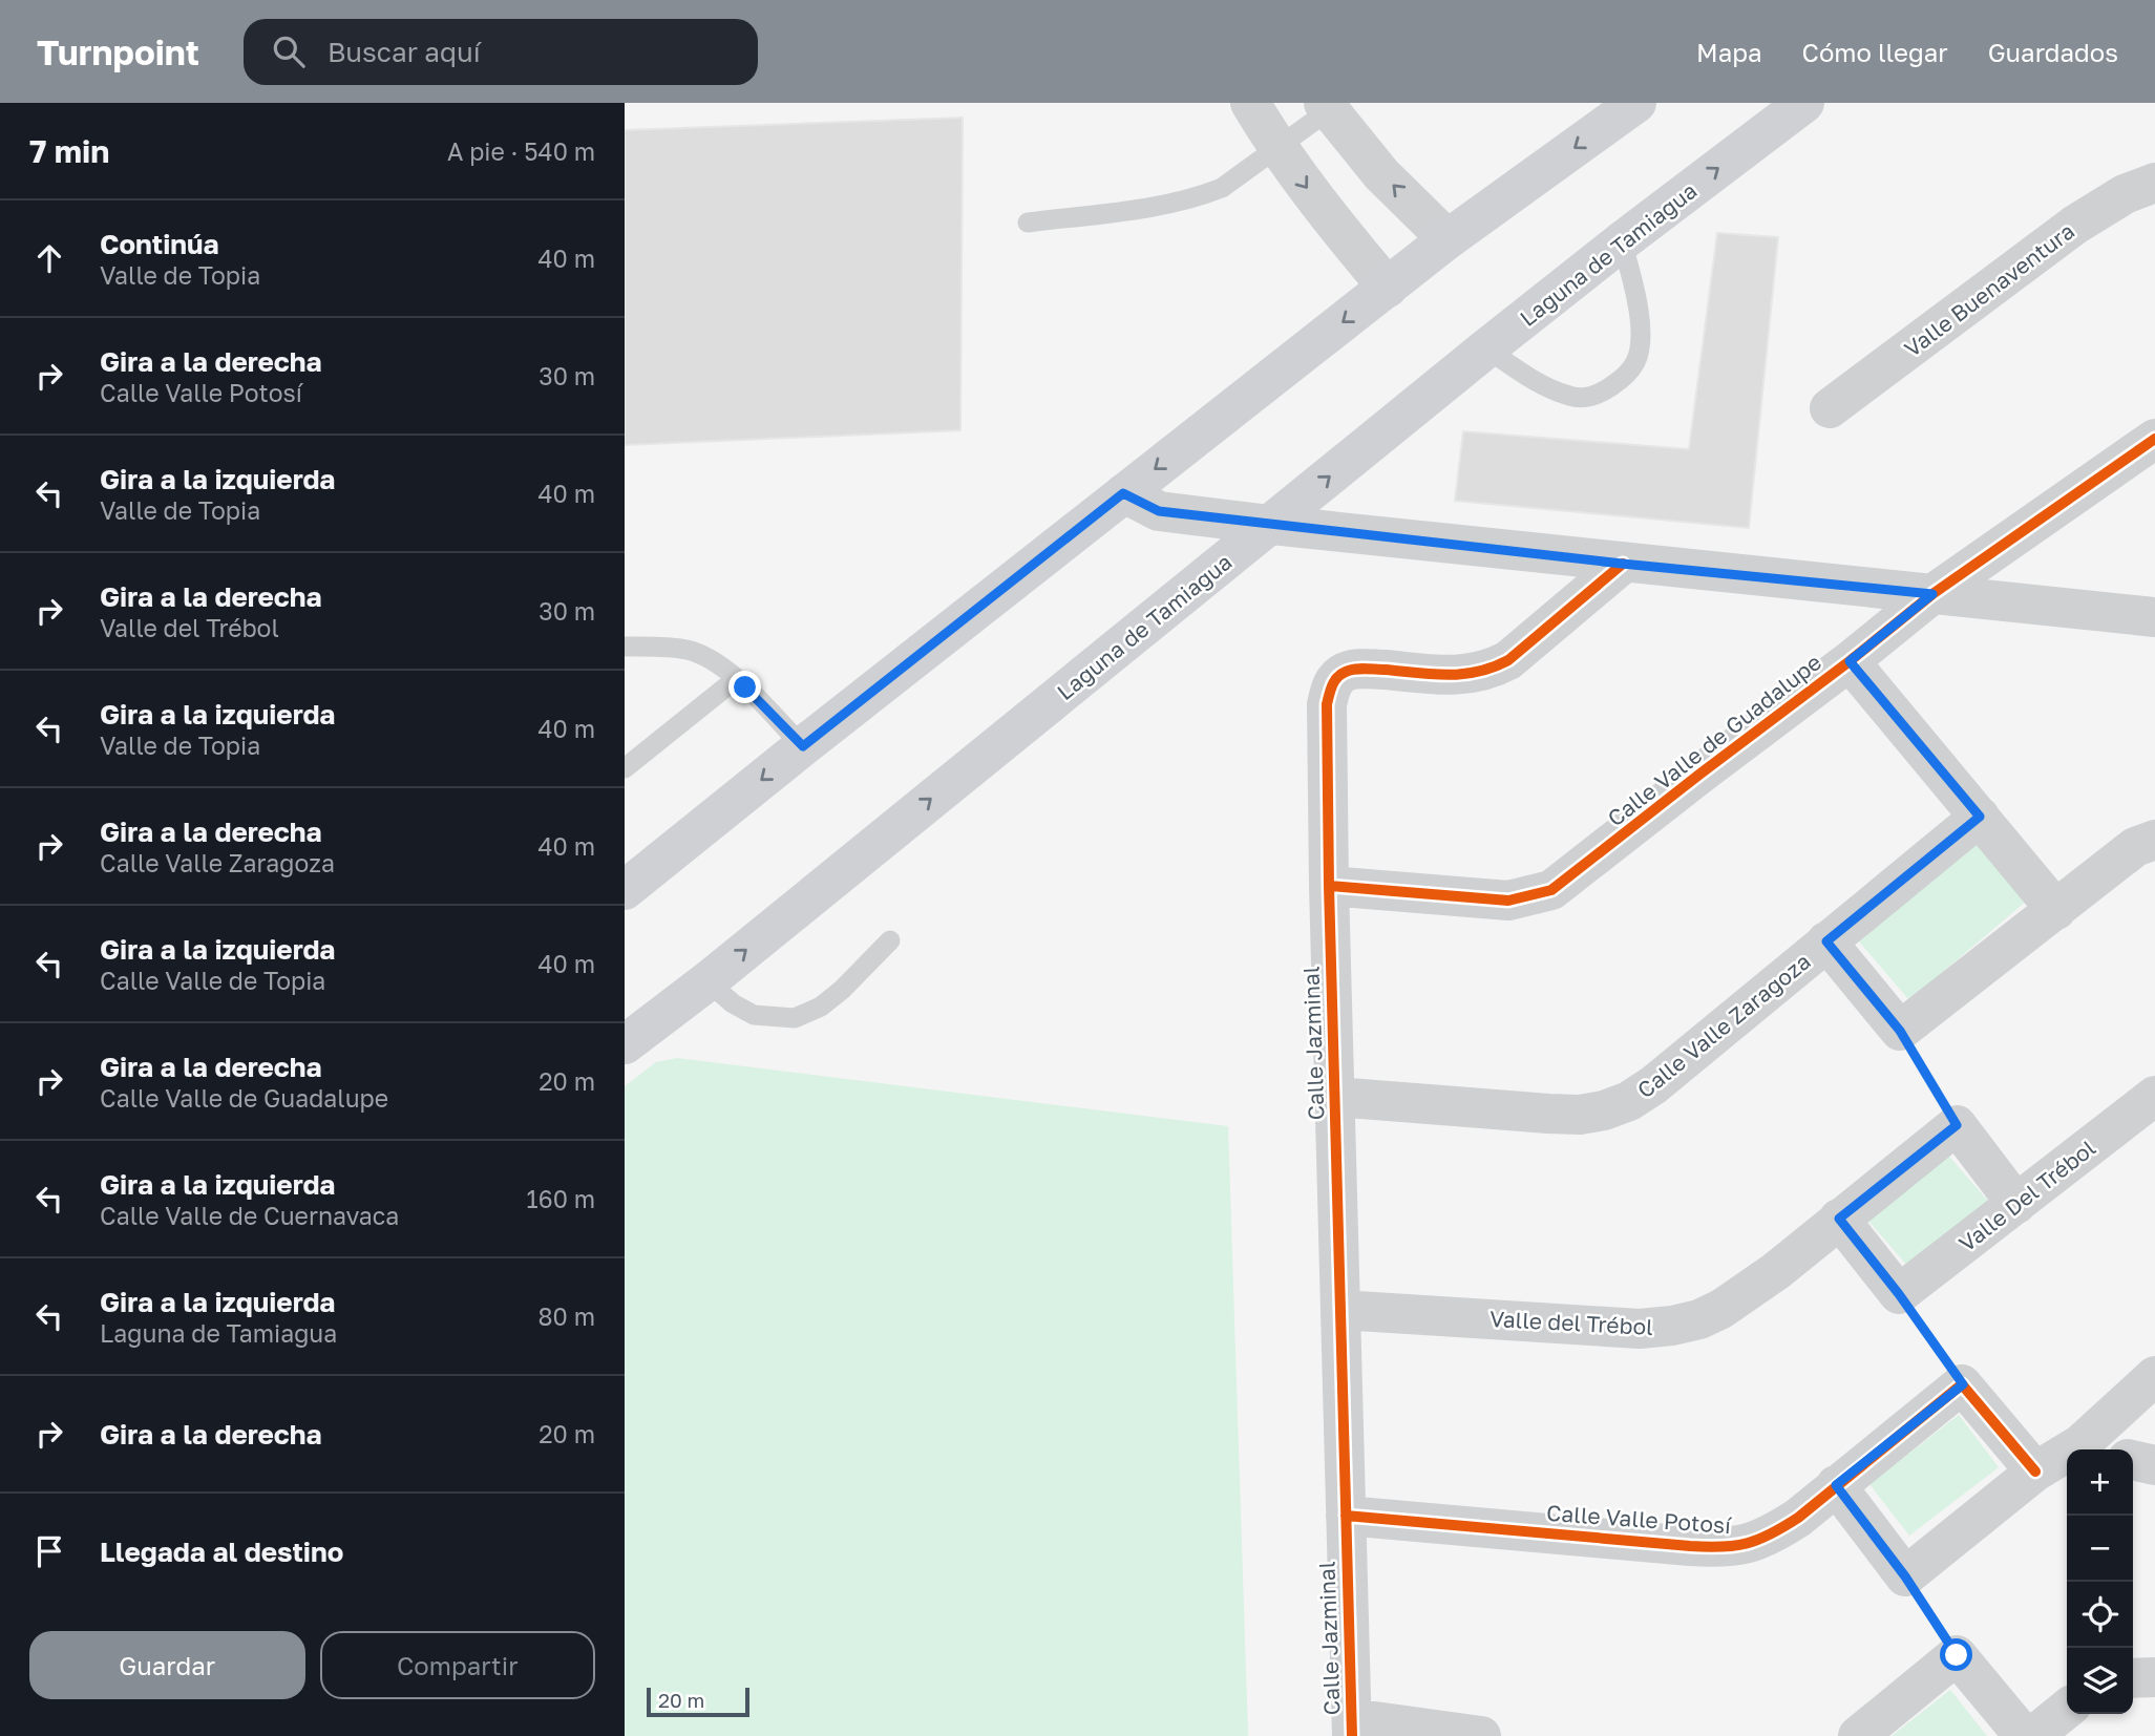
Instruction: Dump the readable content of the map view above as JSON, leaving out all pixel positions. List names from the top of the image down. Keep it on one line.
{"streets":{"main road":["Laguna de Tamiagua"],"street":["Valle Buenaventura","Calle Valle de Guadalupe","Calle Valle Zaragoza","Calle Jazminal","Valle Del Trébol","Valle del Trébol","Calle Valle Potosí"]},"crossings":[["Calle Valle de Guadalupe","Calle Jazminal"],["Calle Valle Zaragoza","Calle Jazminal"],["Calle Jazminal","Valle del Trébol"],["Calle Jazminal","Calle Valle Potosí"]],"scale_bar":"20 m","page":{"header":"Turnpoint","search":"Buscar aquí","nav":["Mapa","Cómo llegar","Guardados"],"heading":["7 min","A pie · 540 m"],"list":[["Continúa","Valle de Topia","40 m"],["Gira a la derecha","Calle Valle Potosí","30 m"],["Gira a la izquierda","Valle de Topia","40 m"],["Gira a la derecha","Valle del Trébol","30 m"],["Gira a la izquierda","Valle de Topia","40 m"],["Gira a la derecha","Calle Valle Zaragoza","40 m"],["Gira a la izquierda","Calle Valle de Topia","40 m"],["Gira a la derecha","Calle Valle de Guadalupe","20 m"],["Gira a la izquierda","Calle Valle de Cuernavaca","160 m"],["Gira a la izquierda","Laguna de Tamiagua","80 m"],["Gira a la derecha","20 m"],"Llegada al destino"],"map_buttons":["+","−"],"buttons":["Guardar","Compartir"],"scale":"20 m"}}
